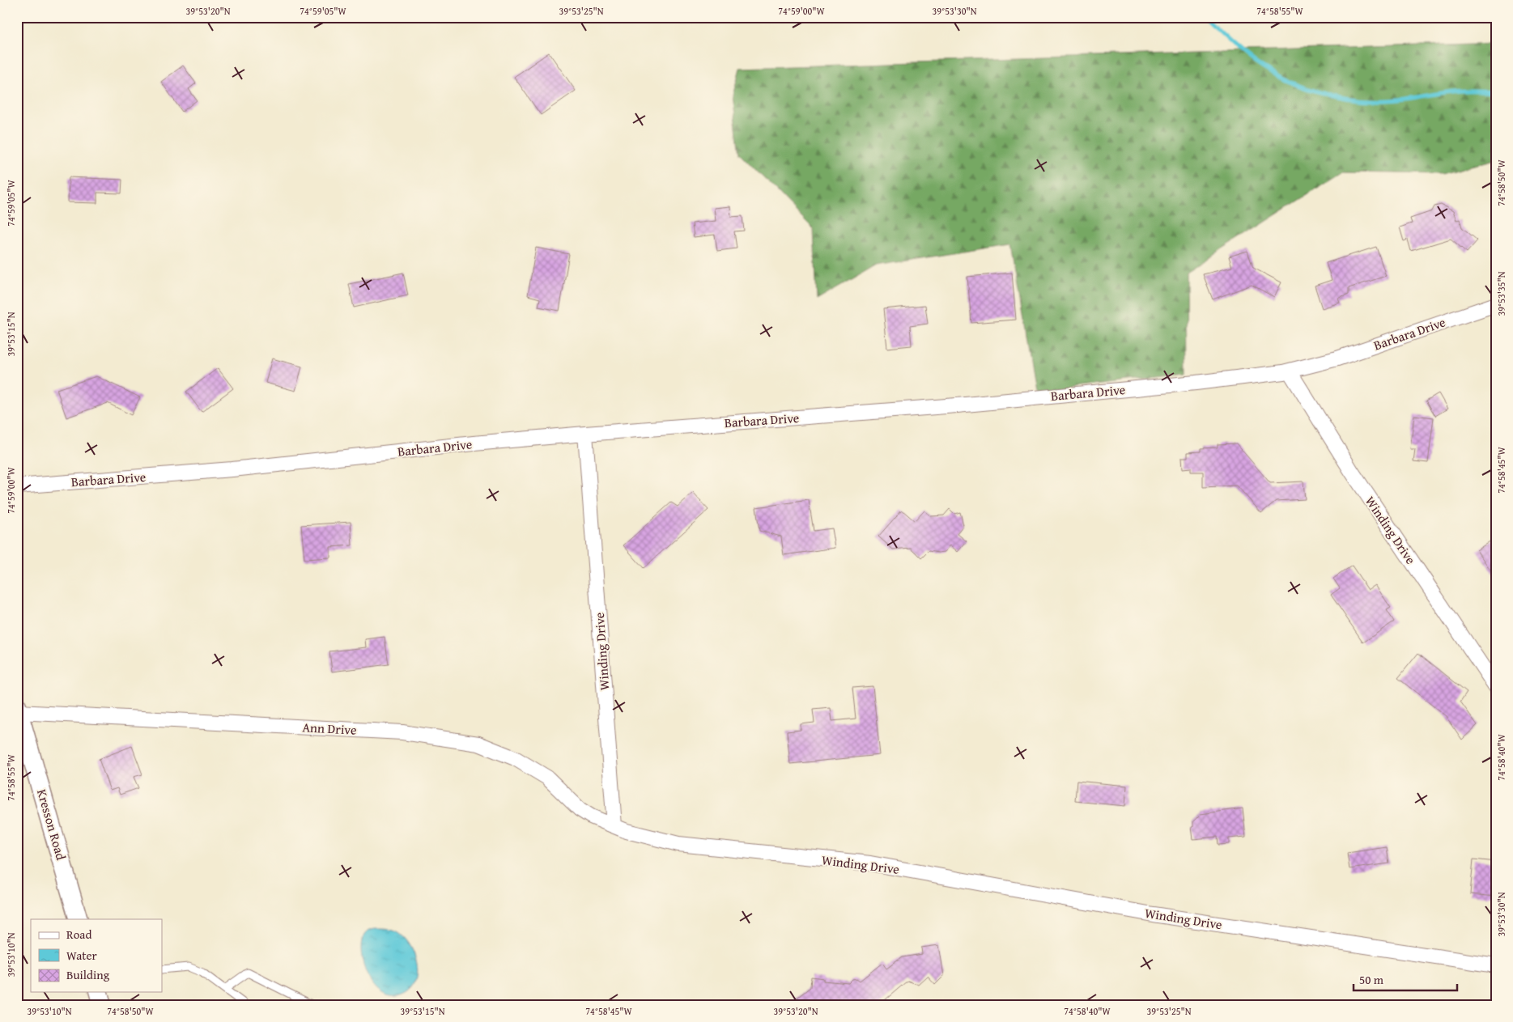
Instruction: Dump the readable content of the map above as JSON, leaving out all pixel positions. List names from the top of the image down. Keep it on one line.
{"streets":{"street":["Barbara Drive","Winding Drive","Ann Drive","Kresson Road"]},"crossings":[["Barbara Drive","Winding Drive"],["Winding Drive","Ann Drive"],["Ann Drive","Kresson Road"]],"legend":["Road","Water","Building"],"scale_bar":"50 m","coordinates":["39°53'20\"N","74°59'05\"W","39°53'25\"N","74°59'00\"W","39°53'30\"N","74°58'55\"W","74°58'50\"W","39°53'35\"N","39°53'15\"N","74°58'45\"W","74°58'40\"W","39°53'10\"N"]}
